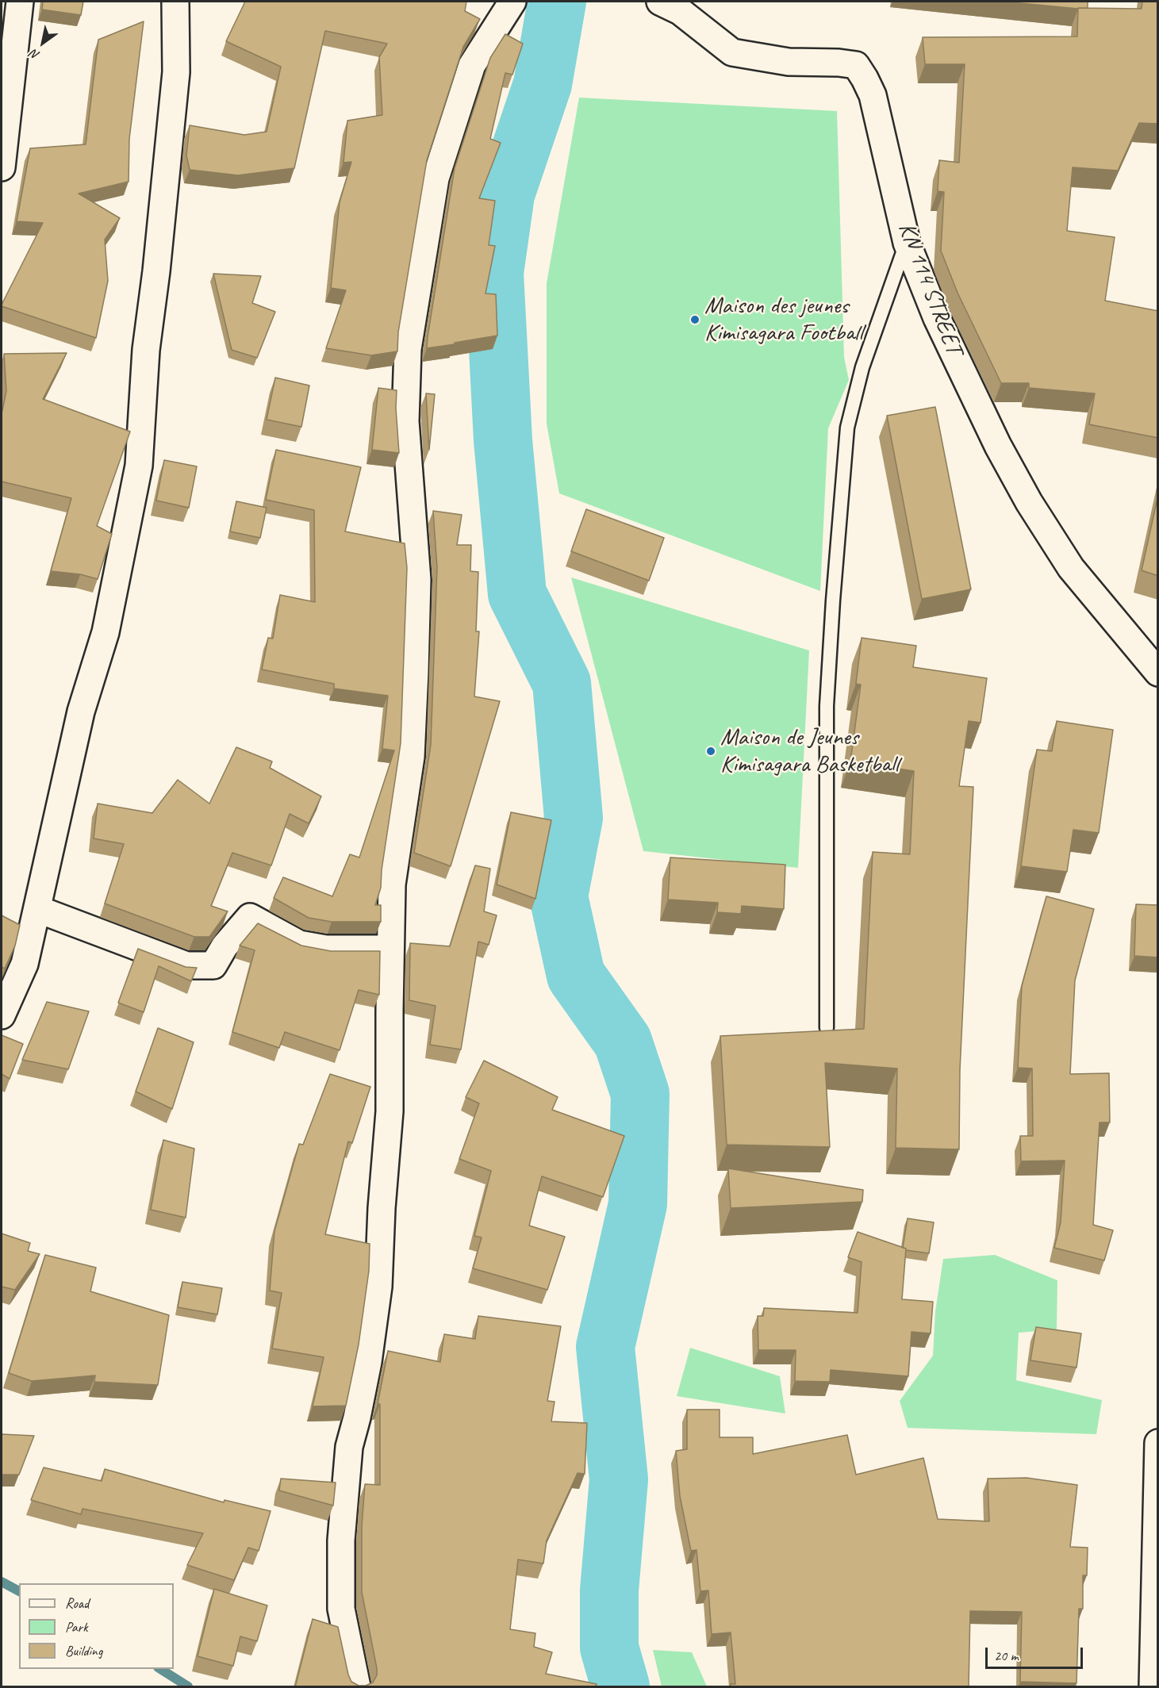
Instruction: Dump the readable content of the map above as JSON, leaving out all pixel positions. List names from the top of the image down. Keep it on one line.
{"streets":{"street":["KN 114 STREET"]},"places":["Maison des jeunes Kimisagara Football","Maison de Jeunes Kimisagara Basketball"],"legend":["Road","Park","Building"],"scale_bar":"20 m","north":"bottom left"}
